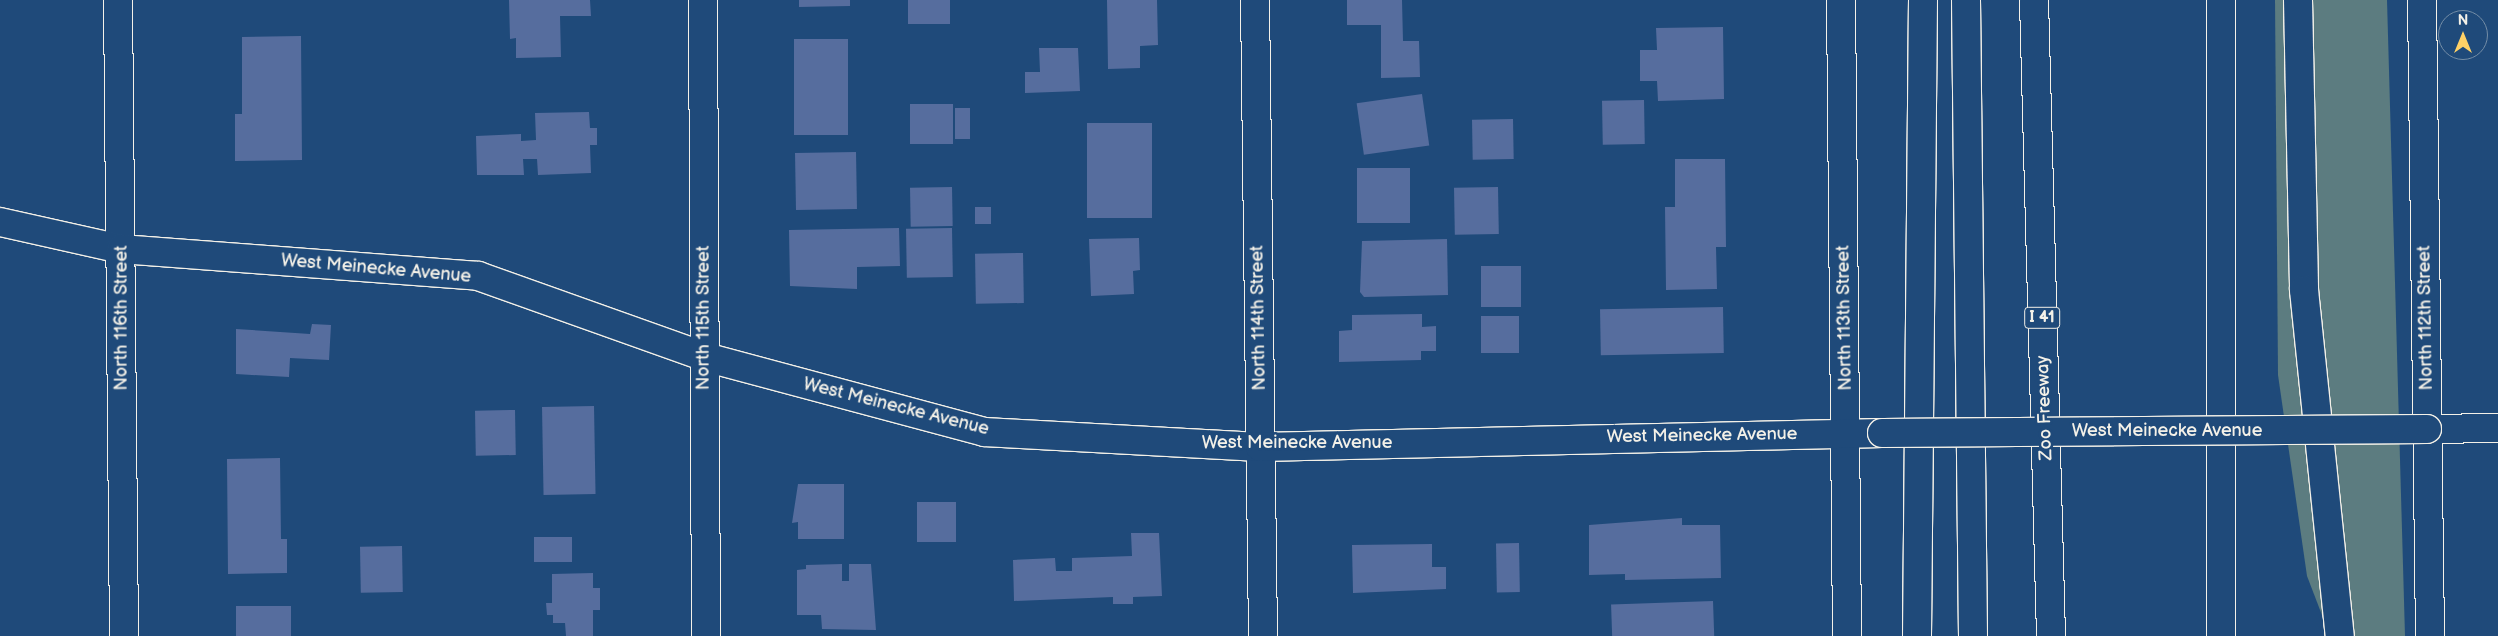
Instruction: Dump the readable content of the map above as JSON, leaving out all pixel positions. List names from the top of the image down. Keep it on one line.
{"streets":{"main road":["West Meinecke Avenue","North 116th Street","North 115th Street","North 114th Street","North 113th Street","I 41","North 112th Street","Zoo Freeway"]},"crossings":[["West Meinecke Avenue","North 116th Street"],["West Meinecke Avenue","North 115th Street"],["West Meinecke Avenue","North 114th Street"],["West Meinecke Avenue","North 113th Street"],["West Meinecke Avenue","North 112th Street"]],"north":"top"}
